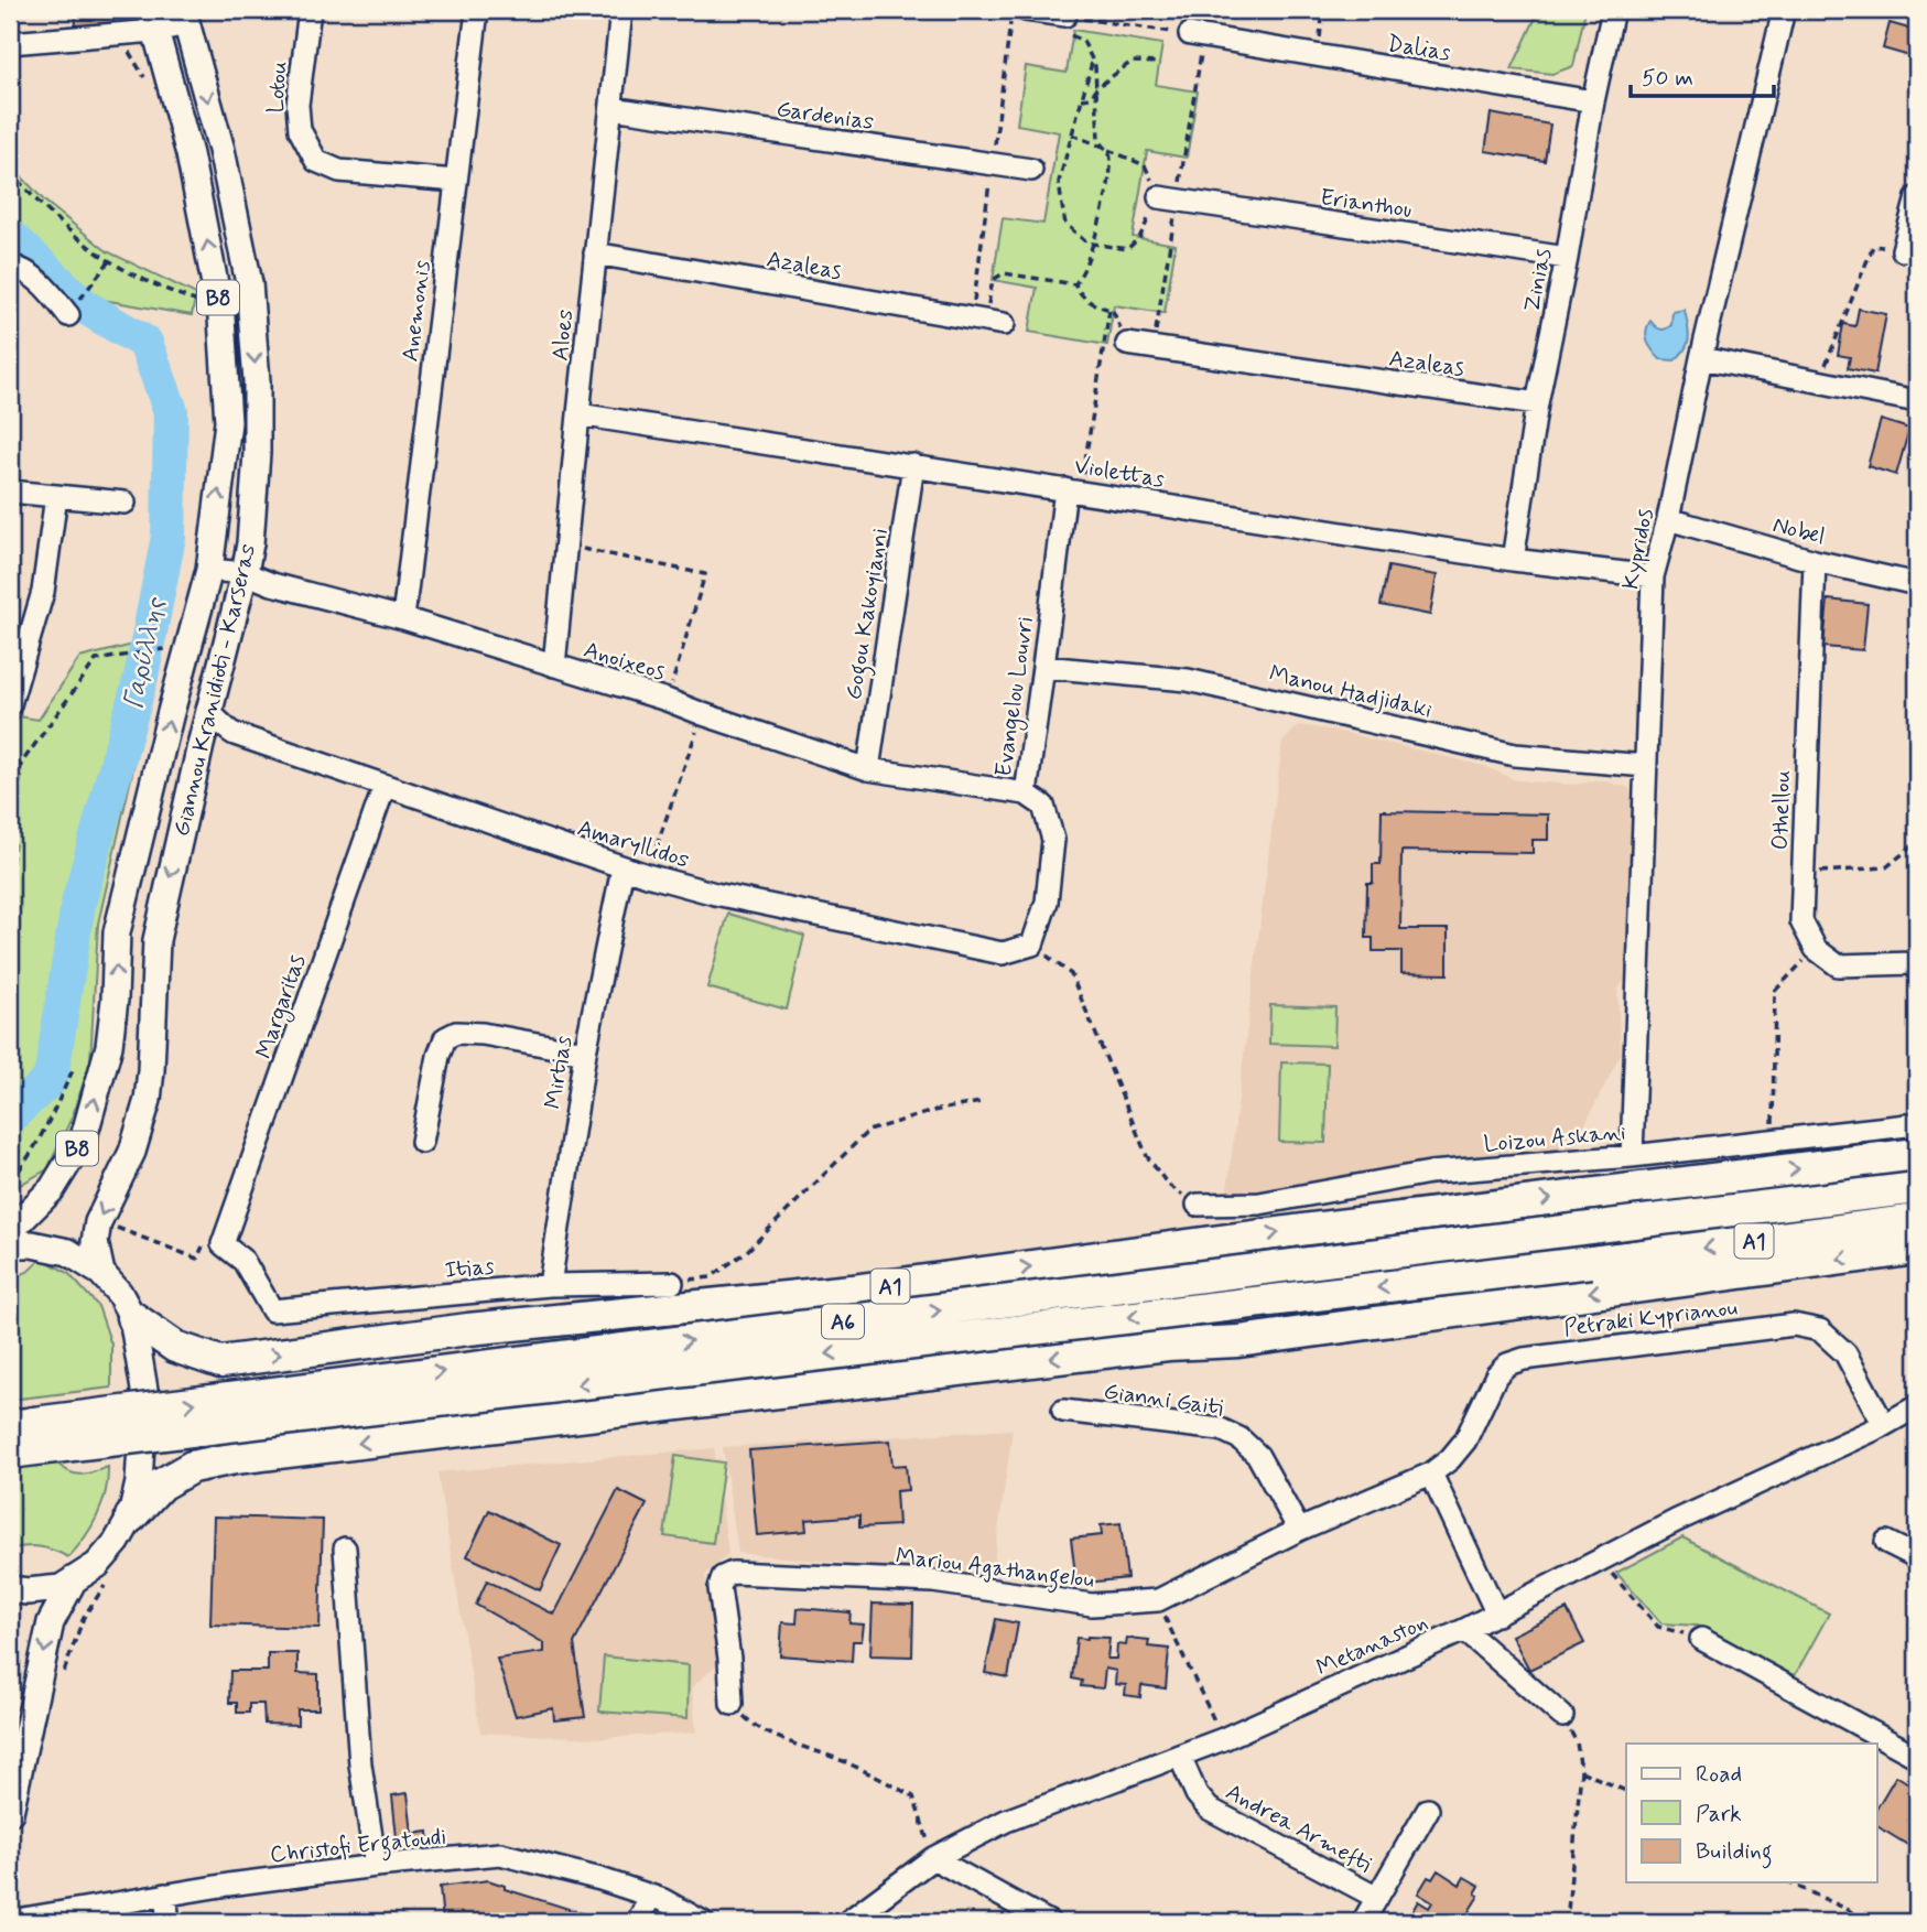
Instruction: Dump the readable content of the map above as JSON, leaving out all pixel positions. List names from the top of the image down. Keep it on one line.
{"streets":{"highway":["A1","A6"],"main road":["B8","Giannou Kranidioti - Karseras"],"street":["Dalias","Lotou","Gardenias","Erianthou","Azaleas","Zinias","Anemonis","Aloes","Violettas","Nobel","Kypridos","Gogou Kakoyianni","Anoixeos","Manou Hadjidaki","Evangelou Louvri","Othellou","Amaryllidos","Margaritas","Mirtias","Loizou Askani","Itias","Petraki Kyprianou","Gianni Gaiti","Mariou Agathangelou","Metanaston","Andrea Armefti","Christofi Ergatoudi"]},"crossings":[["Dalias","Zinias"],["Lotou","Anemonis"],["Gardenias","Aloes"],["Erianthou","Zinias"],["Azaleas","Zinias"],["Azaleas","Aloes"],["Zinias","Violettas"],["B8","Giannou Kranidioti - Karseras"],["B8","A1"],["Anemonis","Anoixeos"],["Aloes","Violettas"],["Aloes","Anoixeos"],["Violettas","Kypridos"],["Violettas","Gogou Kakoyianni"],["Violettas","Evangelou Louvri"],["Nobel","Kypridos"],["Nobel","Othellou"],["Kypridos","Manou Hadjidaki"],["Kypridos","Loizou Askani"],["Gogou Kakoyianni","Anoixeos"],["Anoixeos","Giannou Kranidioti - Karseras"],["Anoixeos","Evangelou Louvri"],["Giannou Kranidioti - Karseras","Amaryllidos"],["Manou Hadjidaki","Evangelou Louvri"],["Evangelou Louvri","Amaryllidos"],["Amaryllidos","Margaritas"],["Amaryllidos","Mirtias"],["Margaritas","Itias"],["Mirtias","Itias"],["A1","A6"],["Petraki Kyprianou","Mariou Agathangelou"],["Petraki Kyprianou","Metanaston"],["Gianni Gaiti","Mariou Agathangelou"],["Metanaston","Andrea Armefti"]],"water":["Γαρύλλης"],"legend":["Road","Park","Building"],"scale_bar":"50 m"}
